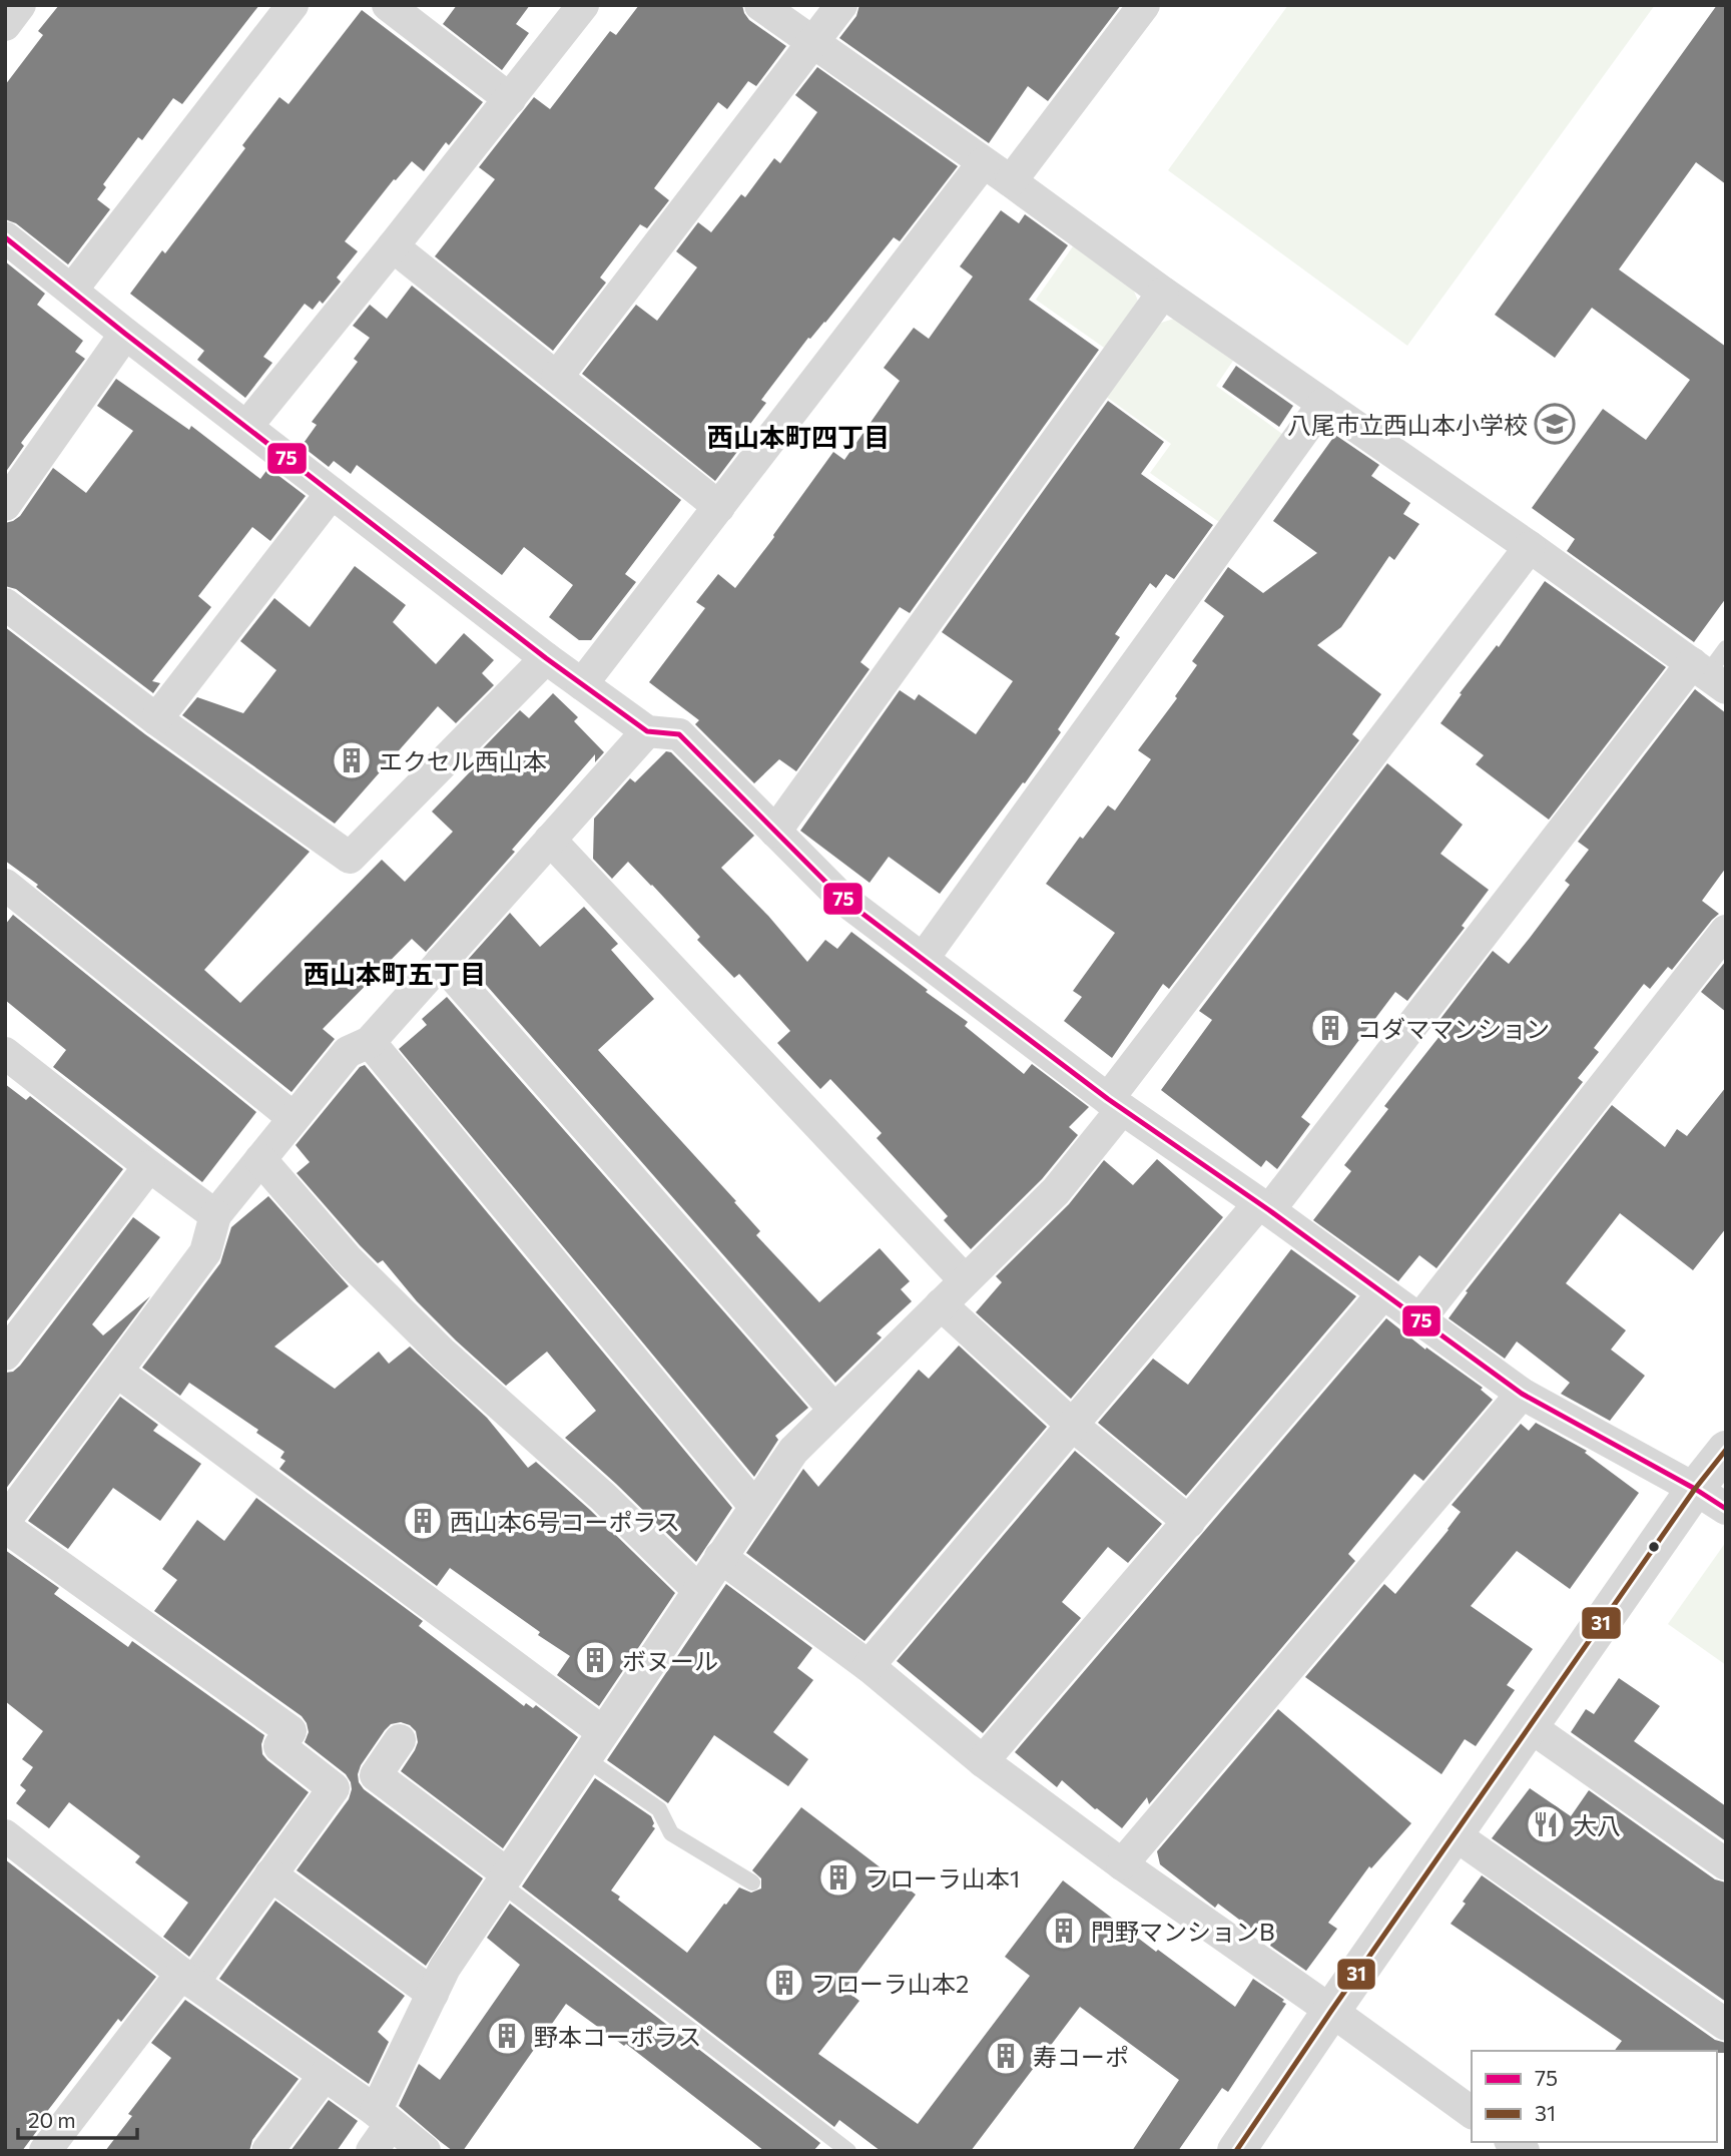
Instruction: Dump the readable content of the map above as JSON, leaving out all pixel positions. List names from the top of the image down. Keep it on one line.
{"districts":["西山本町四丁目","西山本町五丁目"],"places":{"school or university":["八尾市立西山本小学校"],"building":["エクセル西山本","コダママンション","西山本6号コーポラス","ボヌール","フローラ山本1","門野マンションB","フローラ山本2","野本コーポラス","寿コーポ"],"restaurant":["大八"]},"lines":["transit line 75","transit line 31"],"legend":["75","31"],"scale_bar":"20 m"}
